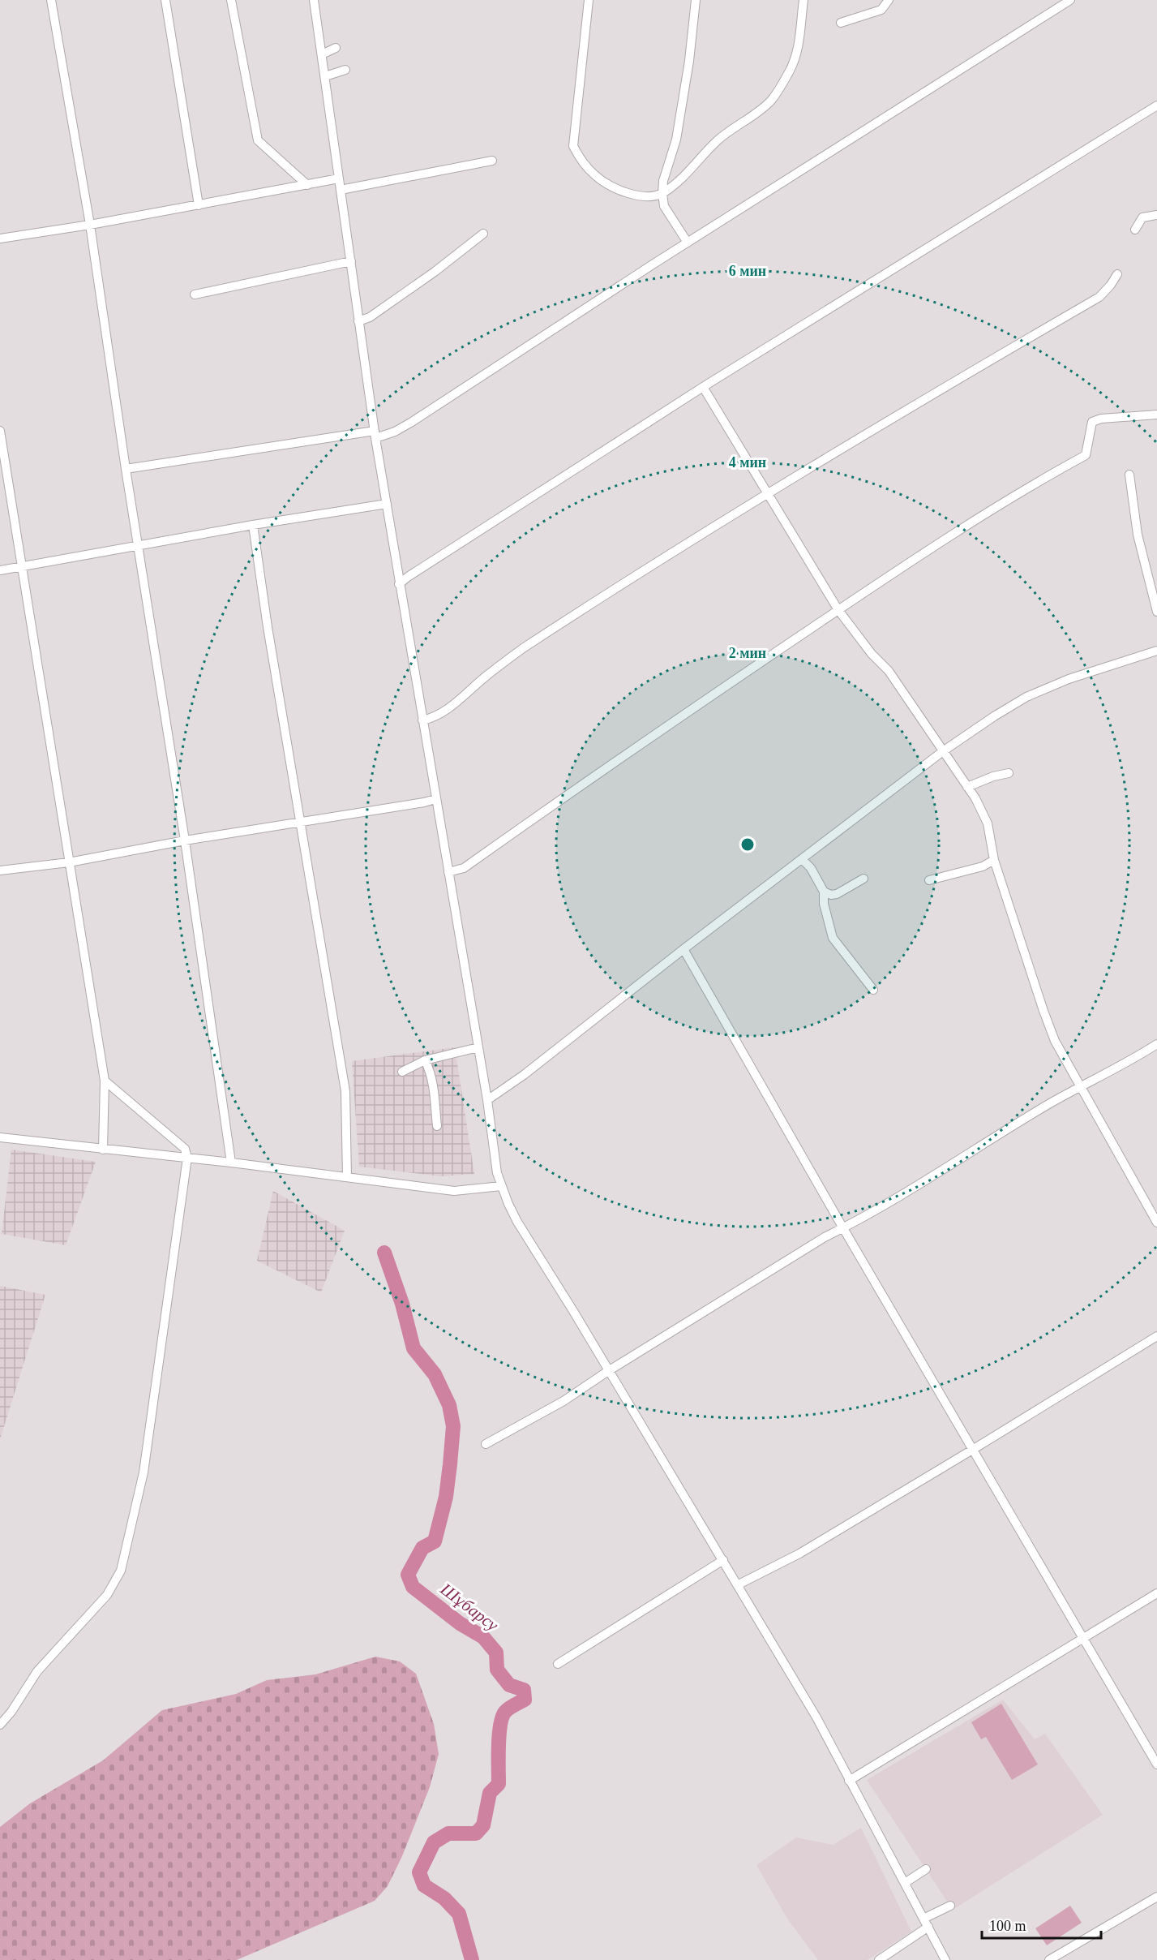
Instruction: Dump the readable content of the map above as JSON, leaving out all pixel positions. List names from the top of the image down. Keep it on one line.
{"water":["Шұбарсу"],"scale_bar":"100 m","rings":["6 мин","4 мин","2 мин"]}
